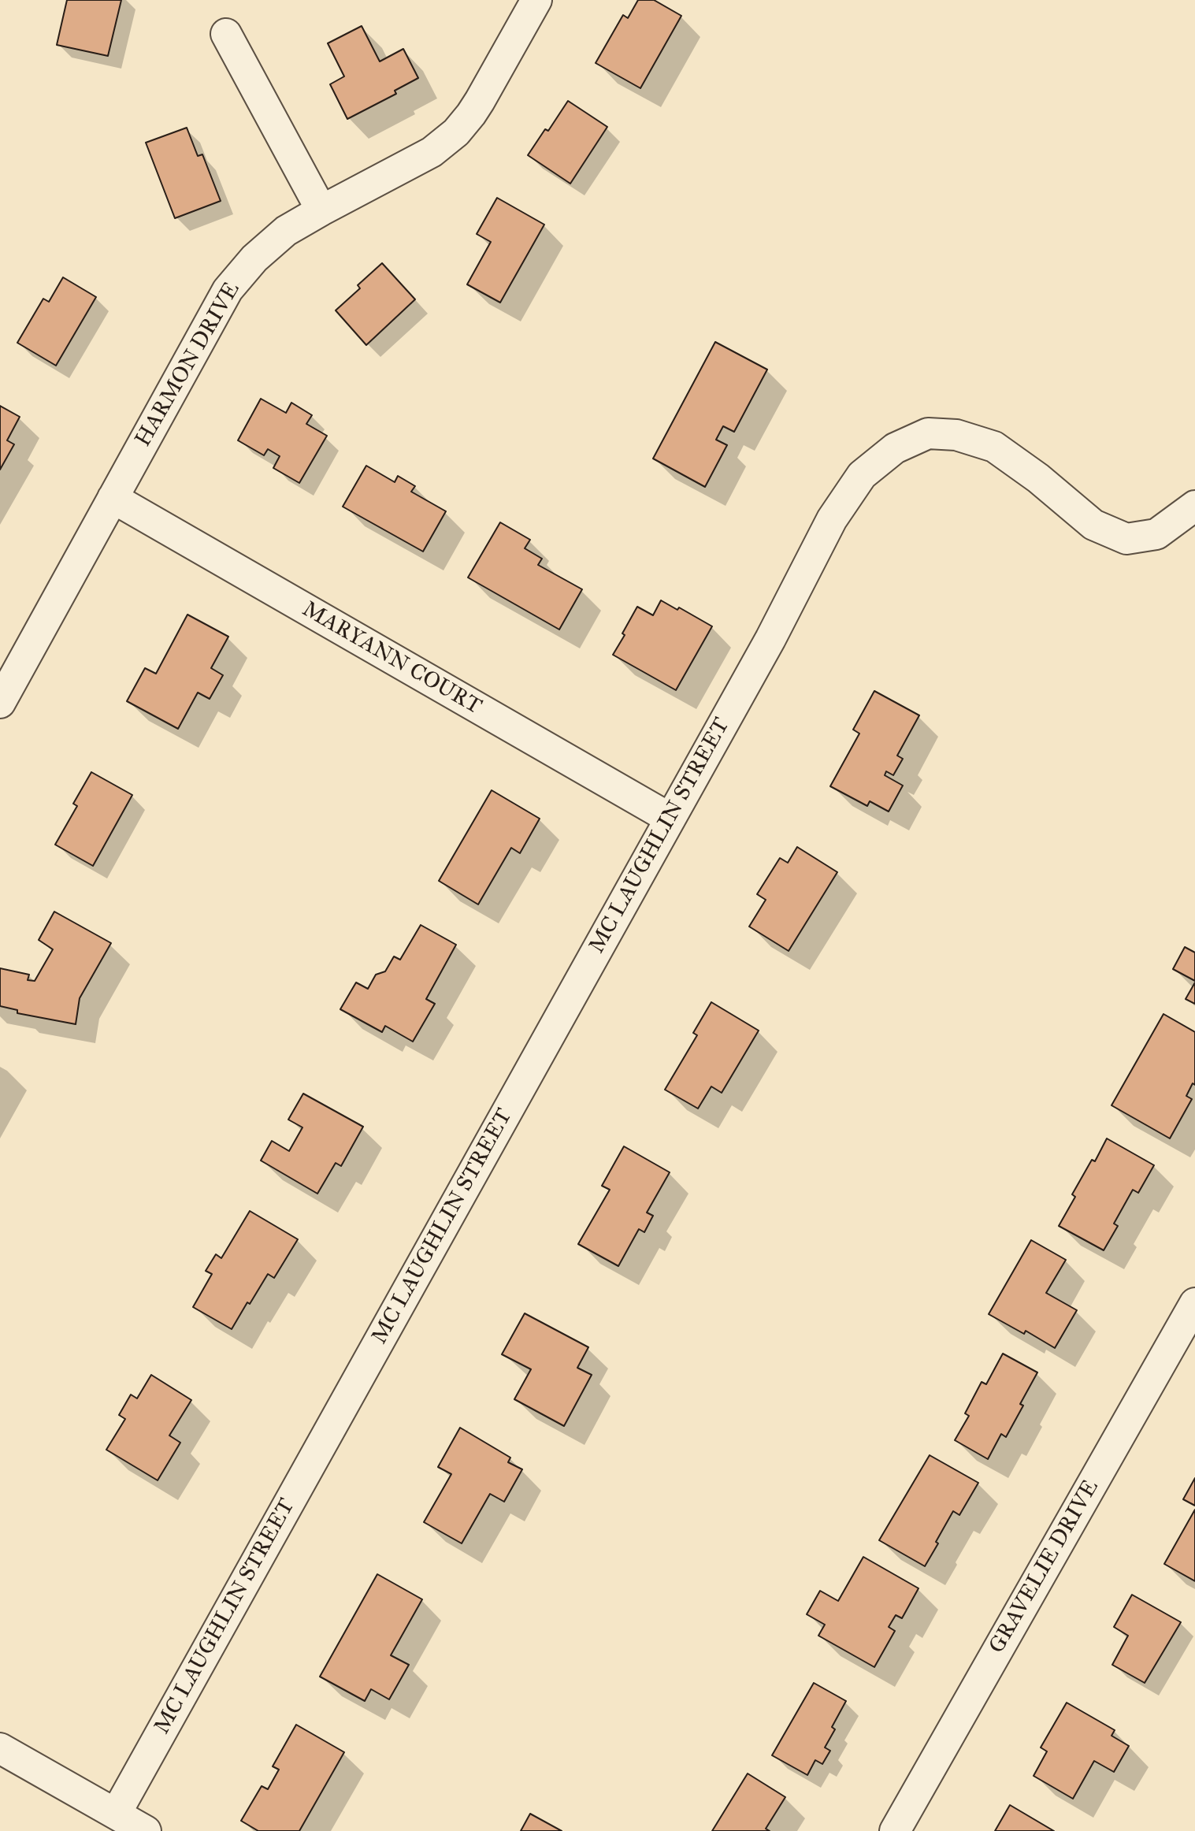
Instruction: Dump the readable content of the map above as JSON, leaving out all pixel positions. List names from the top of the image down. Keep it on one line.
{"streets":{"street":["HARMON DRIVE","MARYANN COURT","MC LAUGHLIN STREET","GRAVELIE DRIVE"]},"crossings":[["HARMON DRIVE","MARYANN COURT"],["MARYANN COURT","MC LAUGHLIN STREET"]]}
